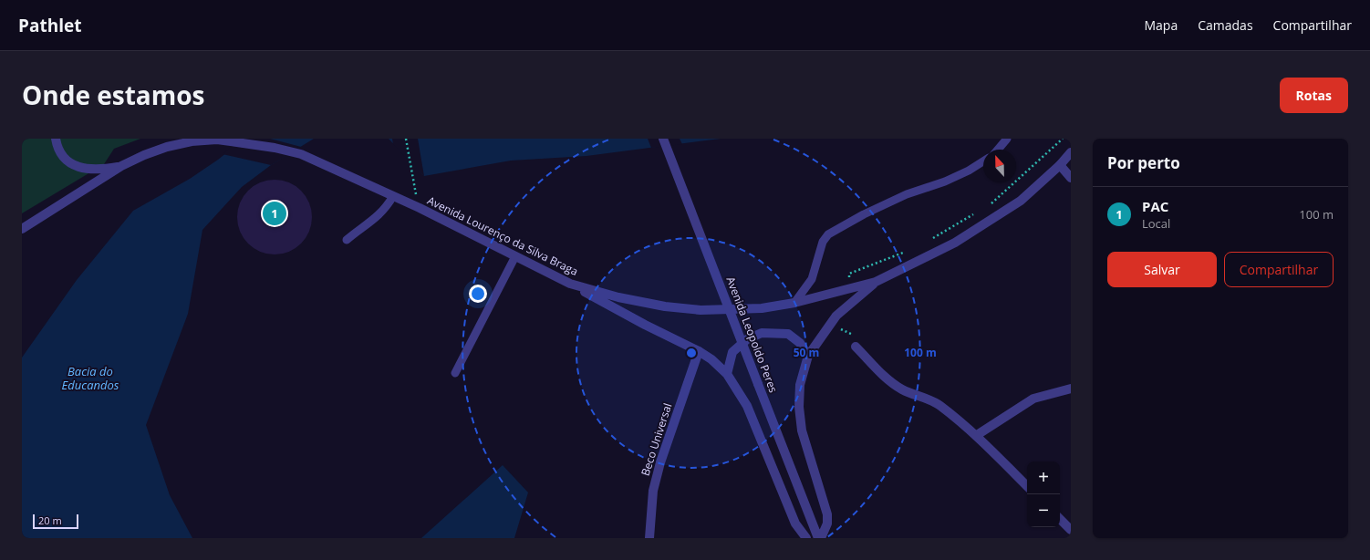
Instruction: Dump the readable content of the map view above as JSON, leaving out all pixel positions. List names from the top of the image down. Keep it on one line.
{"streets":{"street":["Avenida Lourenço da Silva Braga","Avenida Leopoldo Peres","Beco Universal"]},"water":["Bacia do Educandos"],"scale_bar":"20 m","north":"top","page":{"header":"Pathlet","nav":["Mapa","Camadas","Compartilhar"],"title":"Onde estamos","buttons":["Rotas",["Salvar","Compartilhar"]],"heading":"Por perto","list":[{"mark":"1","name":"PAC","note":"Local","value":"100 m"}],"pins":"1","map_buttons":["+","−"],"scale":"20 m"},"rings":["50 m","100 m"]}
